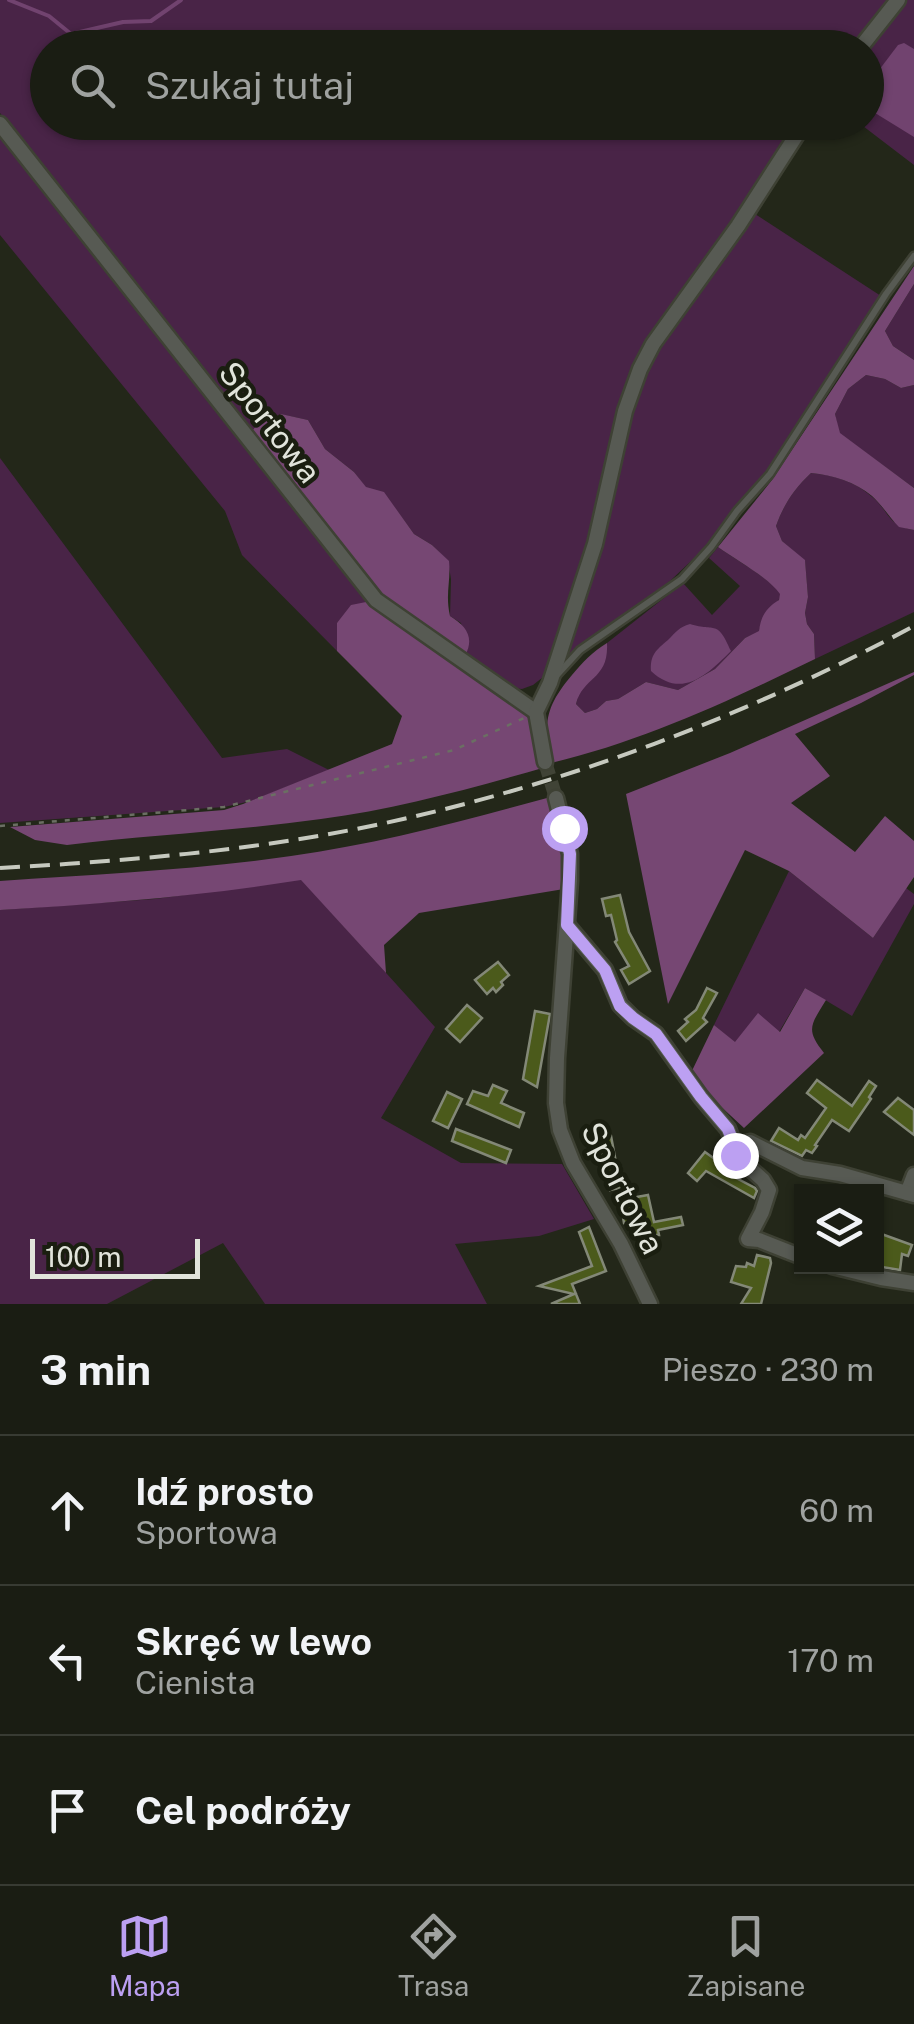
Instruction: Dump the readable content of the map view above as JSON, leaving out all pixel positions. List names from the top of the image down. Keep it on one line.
{"streets":{"street":["Sportowa"]},"scale_bar":"100 m","page":{"search":"Szukaj tutaj","scale":"100 m","heading":["3 min","Pieszo · 230 m"],"list":[["Idź prosto","Sportowa","60 m"],["Skręć w lewo","Cienista","170 m"],"Cel podróży"],"nav":["Mapa","Trasa","Zapisane"]}}
